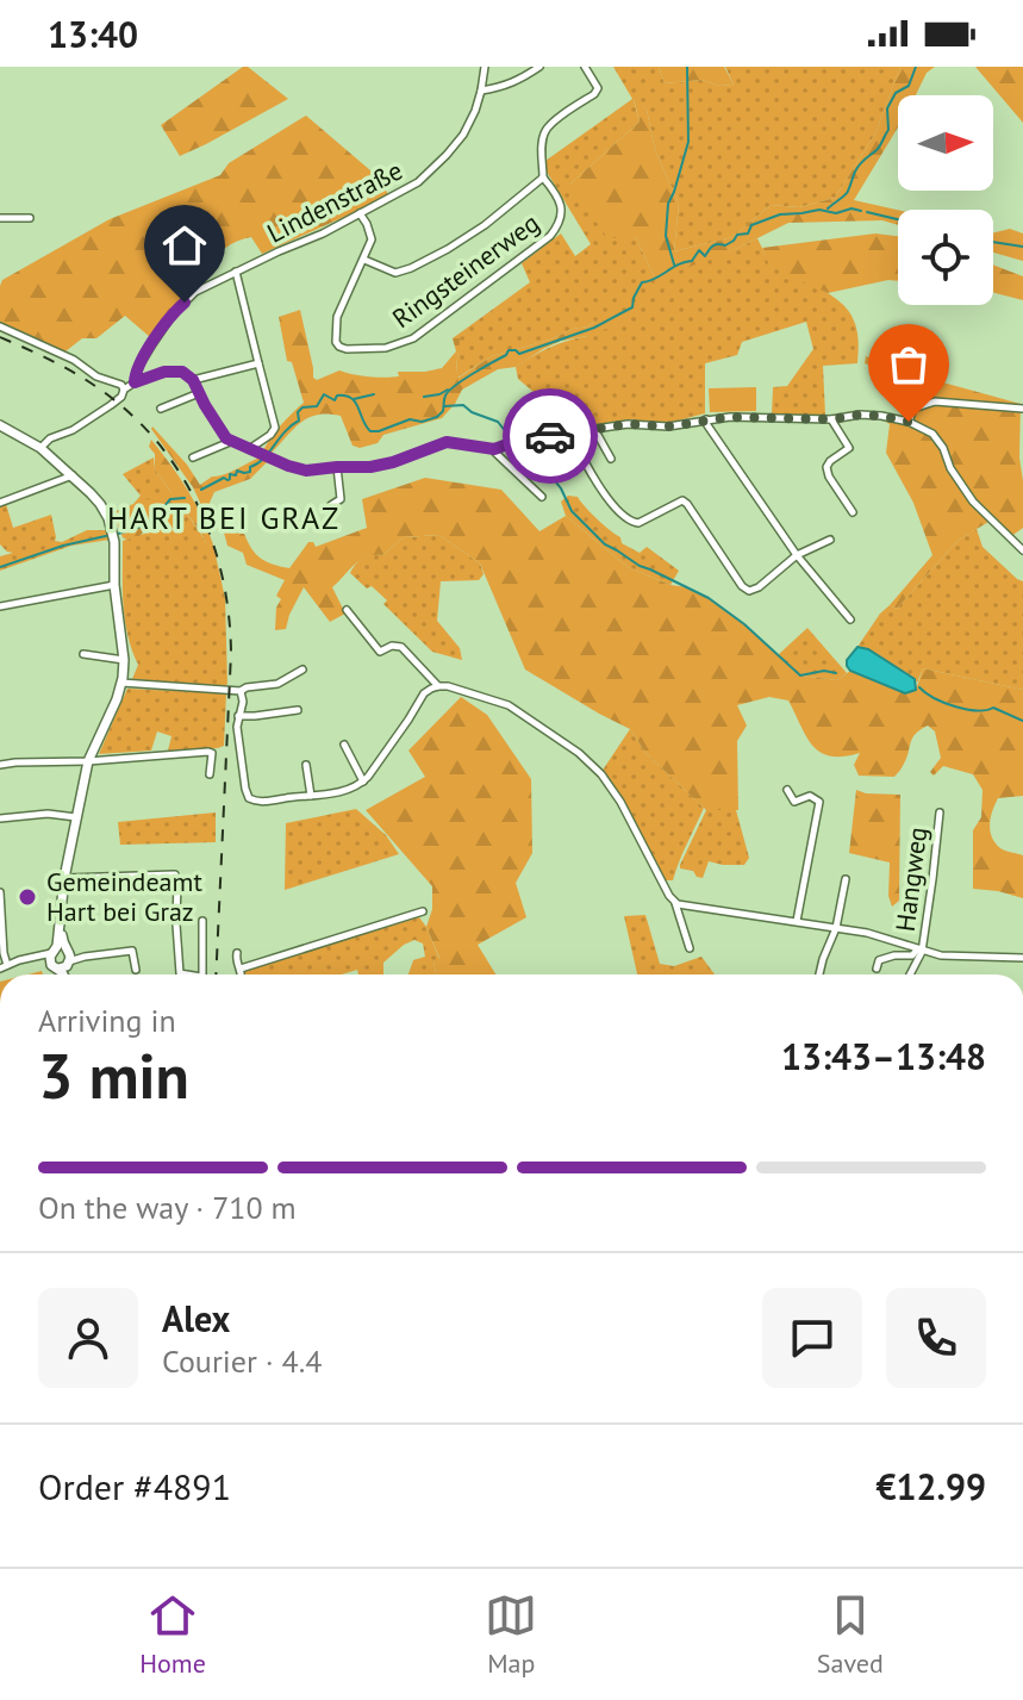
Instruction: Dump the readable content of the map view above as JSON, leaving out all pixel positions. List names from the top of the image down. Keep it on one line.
{"streets":{"street":["Lindenstraße","Ringsteinerweg","Hangweg"]},"crossings":[["Lindenstraße","Ringsteinerweg"]],"districts":["HART BEI GRAZ"],"places":["Gemeindeamt Hart bei Graz"],"north":"right","page":{"status":"13:40","heading":["3 min","Arriving in","13:43–13:48"],"panel":["Alex","Courier · 4.4","Order #4891","€12.99"],"bar":"On the way · 710 m","tabs":["Home","Map","Saved"]}}
